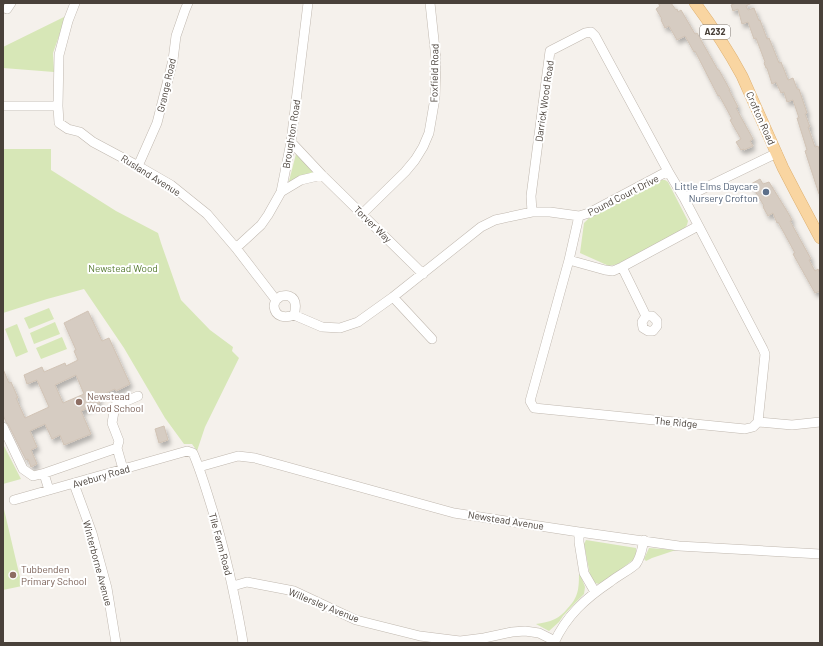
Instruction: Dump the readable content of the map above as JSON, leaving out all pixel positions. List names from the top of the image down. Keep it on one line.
{"streets":{"main road":["A232","Crofton Road"],"street":["Foxfield Road","Grange Road","Darrick Wood Road","Broughton Road","Rusland Avenue","Pound Court Drive","Torver Way","The Ridge","Avebury Road","Newstead Avenue","Tile Farm Road","Winterborne Avenue","Willersley Avenue"]},"crossings":[["Foxfield Road","Torver Way"],["Grange Road","Rusland Avenue"],["Darrick Wood Road","Rusland Avenue"],["Darrick Wood Road","Pound Court Drive"],["Broughton Road","Rusland Avenue"],["Broughton Road","Torver Way"],["Rusland Avenue","Pound Court Drive"],["Rusland Avenue","Torver Way"],["Pound Court Drive","The Ridge"],["Avebury Road","Tile Farm Road"],["Avebury Road","Winterborne Avenue"],["Newstead Avenue","Tile Farm Road"],["Tile Farm Road","Willersley Avenue"]],"parks":["Newstead Wood"],"places":["Little Elms Daycare Nursery Crofton","Newstead Wood School","Tubbenden Primary School"]}
